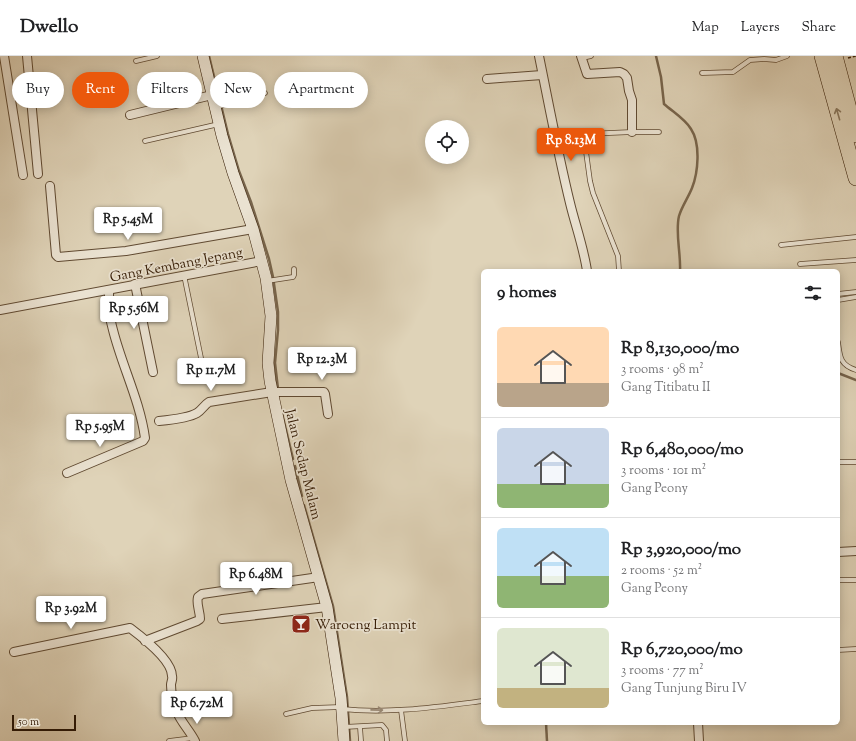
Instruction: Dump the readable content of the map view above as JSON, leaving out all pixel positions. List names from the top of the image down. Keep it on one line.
{"streets":{"street":["Gang Kembang Jepang","Jalan Sedap Malam"]},"crossings":[["Gang Kembang Jepang","Jalan Sedap Malam"]],"places":{"bar":["Waroeng Lampit"]},"scale_bar":"50 m","page":{"header":"Dwello","nav":["Map","Layers","Share"],"chip":["Buy","Rent","Filters","New","Apartment"],"price":["Rp 8.13M","Rp 5.45M","Rp 5.56M","Rp 12.3M","Rp 11.7M","Rp 5.95M","Rp 6.48M","Rp 3.92M","Rp 6.72M"],"heading":"9 homes","list":[{"name":"Rp 8,130,000/mo","note":"3 rooms · 98 m² · Gang Titibatu II"},{"name":"Rp 6,480,000/mo","note":"3 rooms · 101 m² · Gang Peony"},{"name":"Rp 3,920,000/mo","note":"2 rooms · 52 m² · Gang Peony"},{"name":"Rp 6,720,000/mo","note":"3 rooms · 77 m² · Gang Tunjung Biru IV"}],"scale":"50 m"}}
